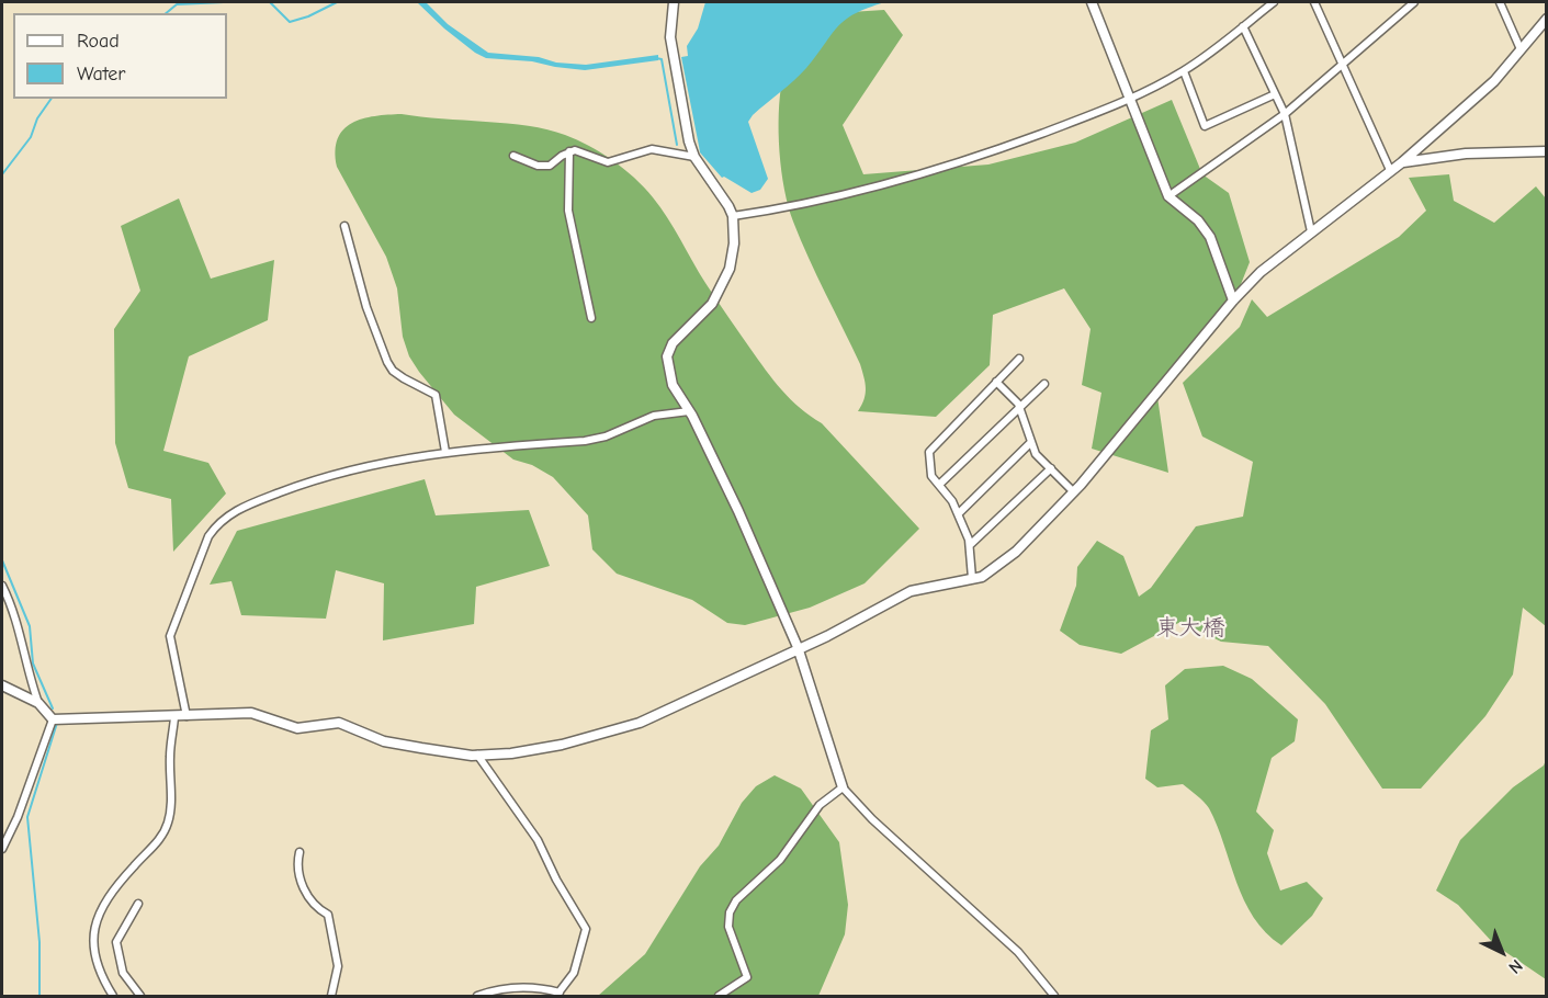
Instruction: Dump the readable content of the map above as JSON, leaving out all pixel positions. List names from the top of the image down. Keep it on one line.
{"districts":["東大橋"],"legend":["Road","Water"],"north":"bottom right"}
